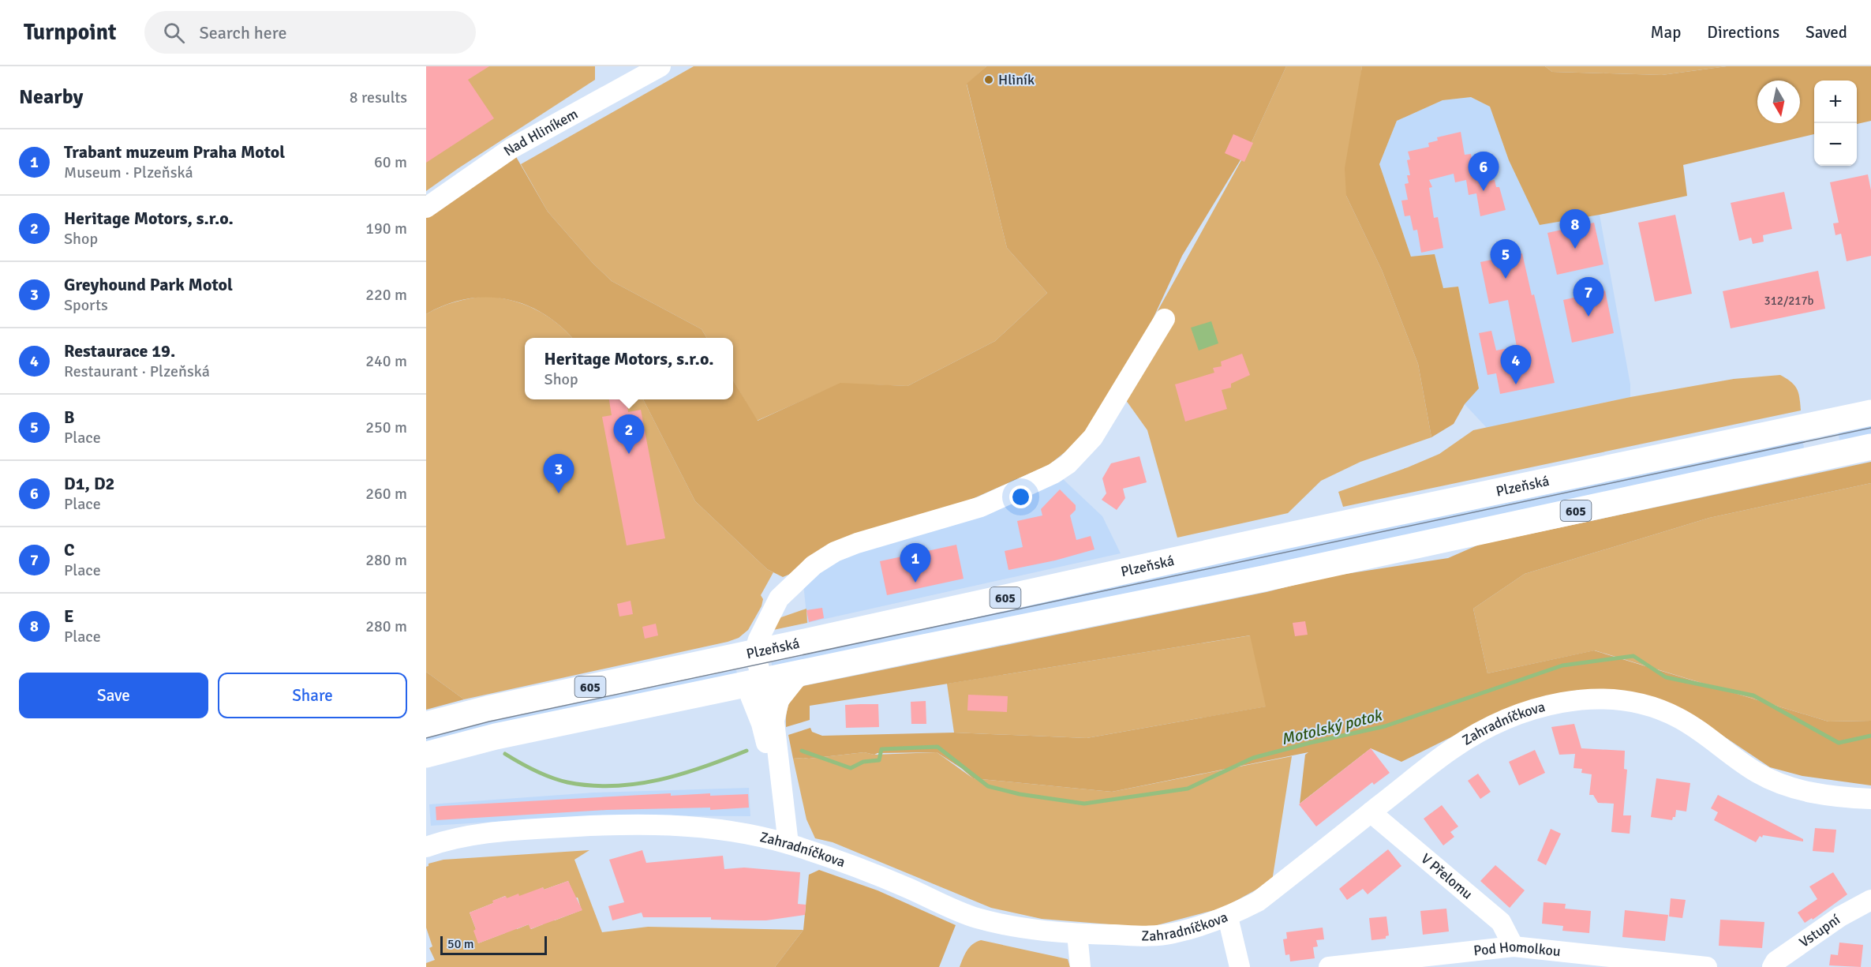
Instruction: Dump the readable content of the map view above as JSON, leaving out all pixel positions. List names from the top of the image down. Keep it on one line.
{"streets":{"main road":["Plzeňská","605"],"street":["Nad Hliníkem","Zahradníčkova","V Přelomu","Vstupní","Pod Homolkou"]},"crossings":[["Zahradníčkova","V Přelomu"],["V Přelomu","Pod Homolkou"]],"water":["Motolský potok"],"places":["Hliník"],"house_numbers":["312/217b"],"scale_bar":"50 m","north":"bottom","page":{"header":"Turnpoint","search":"Search here","nav":["Map","Directions","Saved"],"heading":["Nearby","8 results"],"map_buttons":["+","−"],"list":[{"mark":"1","name":"Trabant muzeum Praha Motol","note":"Museum · Plzeňská","value":"60 m"},{"mark":"2","name":"Heritage Motors, s.r.o.","note":"Shop","value":"190 m"},{"mark":"3","name":"Greyhound Park Motol","note":"Sports","value":"220 m"},{"mark":"4","name":"Restaurace 19.","note":"Restaurant · Plzeňská","value":"240 m"},{"mark":"5","name":"B","note":"Place","value":"250 m"},{"mark":"6","name":"D1, D2","note":"Place","value":"260 m"},{"mark":"7","name":"C","note":"Place","value":"280 m"},{"mark":"8","name":"E","note":"Place","value":"280 m"}],"pins":["6","8","5","7","4","2","3","1"],"popup":["Heritage Motors, s.r.o.","Shop"],"buttons":["Save","Share"],"scale":"50 m"}}
